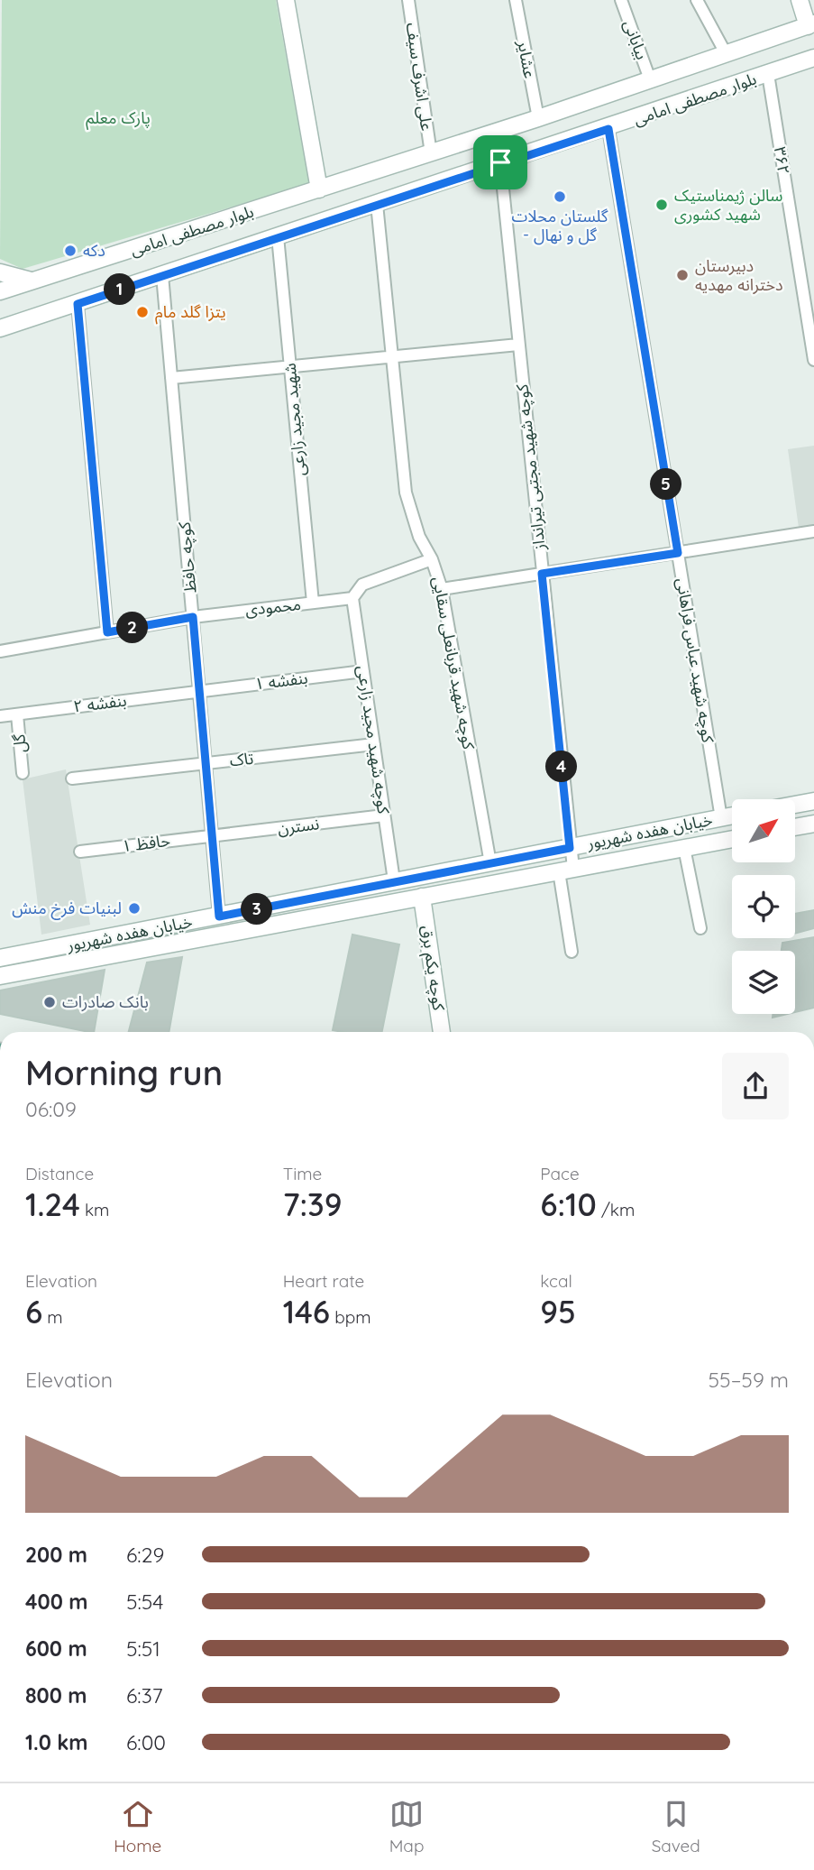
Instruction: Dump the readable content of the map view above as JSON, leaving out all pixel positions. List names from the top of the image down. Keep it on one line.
{"streets":{"main road":["بلوار مصطفی امامی","خیابان هفده شهریور","کوچه یکم برق"],"street":["بیابانی","عشایر","علی اشرف سیف","۳۶۲","شهید مجید زارعی","کوچه شهید مجتبی تیرانداز","کوچه حافظ","محمودی","کوچه شهید عباس فراهانی","کوچه شهید قربانعلی سقایی","بنفشه ۱","بنفشه ۲","کوچه شهید مجید زارعی","گل","تاک","نسترن","حافظ ۱"]},"crossings":[["بیابانی","بلوار مصطفی امامی"],["عشایر","بلوار مصطفی امامی"],["علی اشرف سیف","بلوار مصطفی امامی"],["بلوار مصطفی امامی","۳۶۲"],["بلوار مصطفی امامی","شهید مجید زارعی"],["بلوار مصطفی امامی","کوچه شهید مجتبی تیرانداز"],["بلوار مصطفی امامی","کوچه حافظ"],["بلوار مصطفی امامی","کوچه شهید عباس فراهانی"],["بلوار مصطفی امامی","کوچه شهید قربانعلی سقایی"],["شهید مجید زارعی","محمودی"],["کوچه شهید مجتبی تیرانداز","خیابان هفده شهریور"],["کوچه حافظ","محمودی"],["کوچه حافظ","بنفشه ۱"],["کوچه حافظ","بنفشه ۲"],["کوچه حافظ","تاک"],["کوچه حافظ","نسترن"],["کوچه حافظ","خیابان هفده شهریور"],["کوچه حافظ","حافظ ۱"],["محمودی","کوچه شهید مجید زارعی"],["کوچه شهید عباس فراهانی","خیابان هفده شهریور"],["کوچه شهید قربانعلی سقایی","خیابان هفده شهریور"],["بنفشه ۱","بنفشه ۲"],["بنفشه ۱","کوچه شهید مجید زارعی"],["بنفشه ۲","گل"],["کوچه شهید مجید زارعی","تاک"],["کوچه شهید مجید زارعی","نسترن"],["کوچه شهید مجید زارعی","خیابان هفده شهریور"],["نسترن","حافظ ۱"],["خیابان هفده شهریور","کوچه یکم برق"]],"parks":["پارک معلم"],"places":["گلستان محلات - گل و نهال","سالن ژیمناستیک شهید کشوری","دکه","دبیرستان دخترانه مهدیه","یتزا گلد مام","لبنیات فرخ منش","بانک صادرات"],"north":"top right","page":{"pins":["1","5","2","4","3"],"heading":["Morning run","06:09"],"stats":[["Distance","1.24 km"],["Time","7:39"],["Pace","6:10 /km"],["Elevation","6 m"],["Heart rate","146 bpm"],["kcal","95"]],"chart":["Elevation","55–59 m"],"list":[{"name":"200 m","note":"6:29"},{"name":"400 m","note":"5:54"},{"name":"600 m","note":"5:51"},{"name":"800 m","note":"6:37"},{"name":"1.0 km","note":"6:00"}],"tabs":["Home","Map","Saved"]}}
